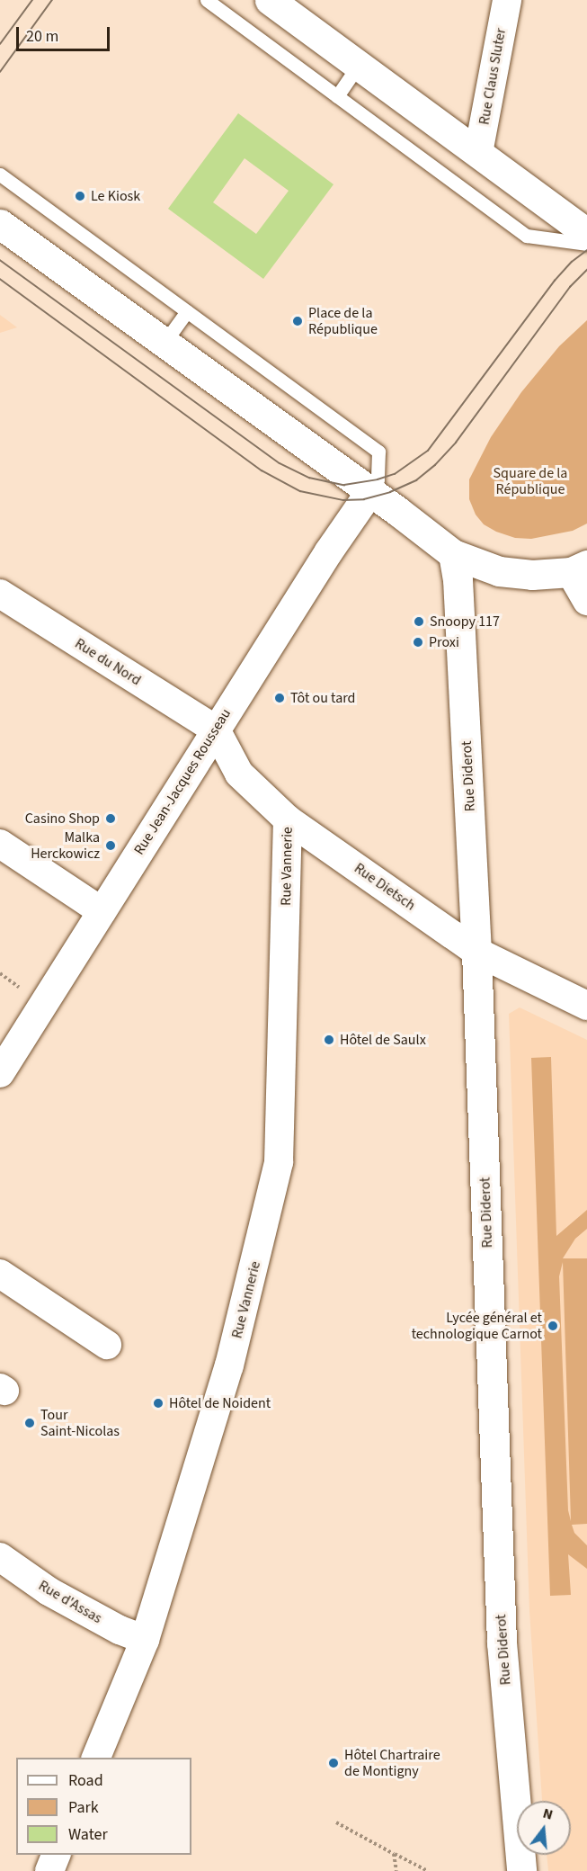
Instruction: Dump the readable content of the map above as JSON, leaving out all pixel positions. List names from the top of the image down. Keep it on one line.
{"streets":{"street":["Rue Claus Sluter","Rue du Nord","Rue Diderot","Rue Jean-Jacques Rousseau","Rue Vannerie","Rue Dietsch","Rue d'Assas"]},"crossings":[["Rue du Nord","Rue Jean-Jacques Rousseau"],["Rue du Nord","Rue Dietsch"],["Rue Diderot","Rue Dietsch"],["Rue Jean-Jacques Rousseau","Rue Dietsch"],["Rue Vannerie","Rue Dietsch"],["Rue Vannerie","Rue d'Assas"]],"parks":["Square de la République"],"places":["Le Kiosk","Place de la République","Snoopy 117","Proxi","Tôt ou tard","Casino Shop","Malka Herckowicz","Hôtel de Saulx","Lycée général et technologique Carnot","Hôtel de Noident","Tour Saint-Nicolas","Hôtel Chartraire de Montigny"],"legend":["Road","Park","Water"],"scale_bar":"20 m","north":"top"}
